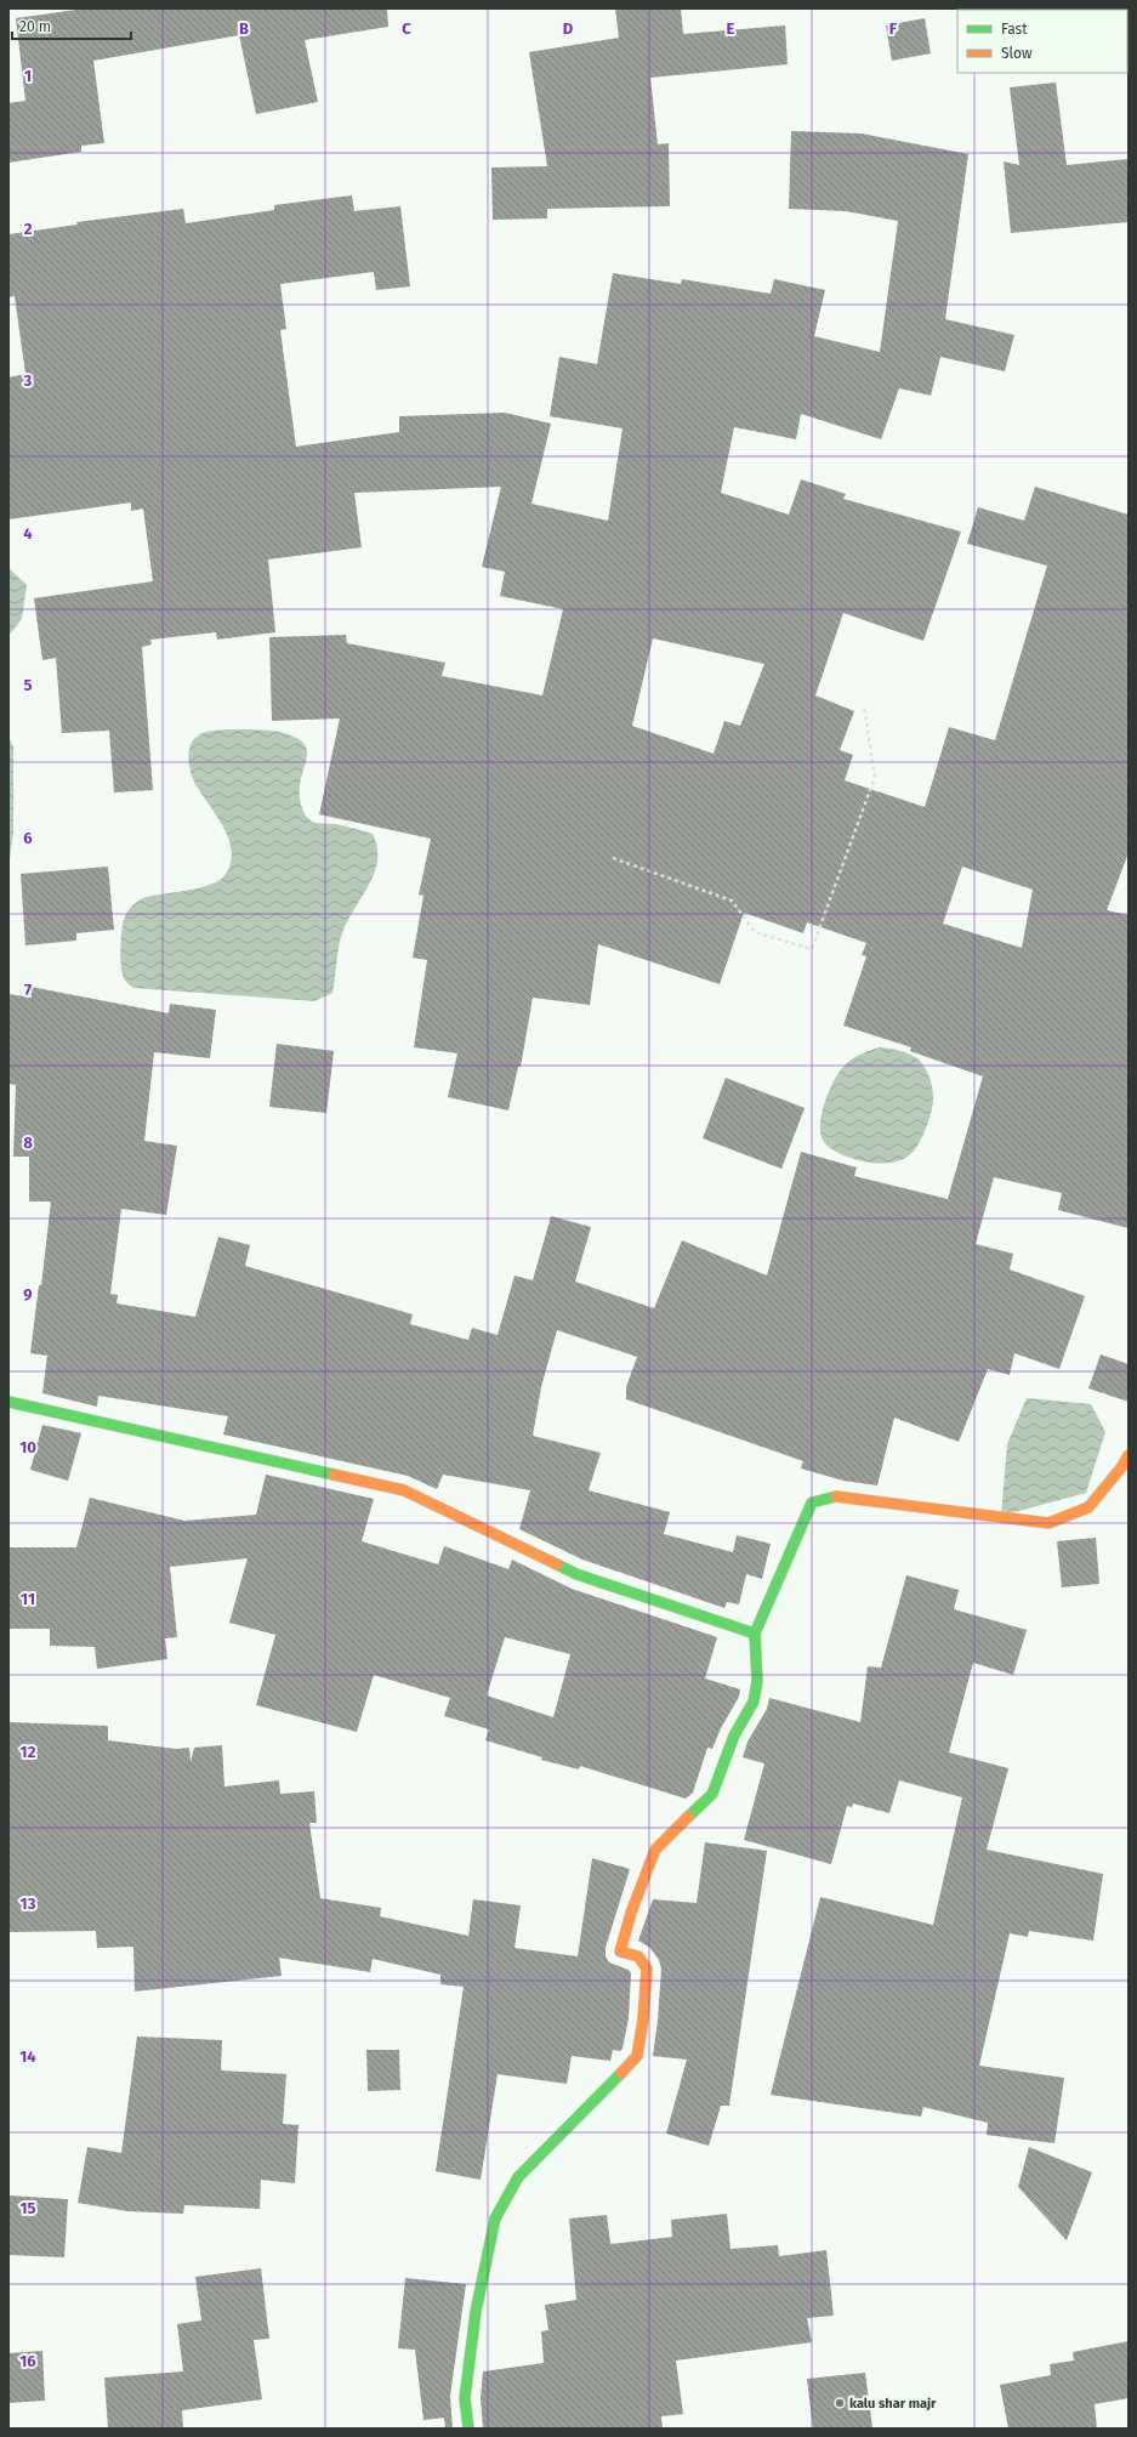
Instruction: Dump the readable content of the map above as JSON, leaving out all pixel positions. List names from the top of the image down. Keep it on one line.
{"places":["kalu shar majr"],"legend":["Fast","Slow"],"scale_bar":"20 m","grid":{"columns":["B","C","D","E","F"],"rows":["1","2","3","4","5","6","7","8","9","10","11","12","13","14","15","16"]}}
